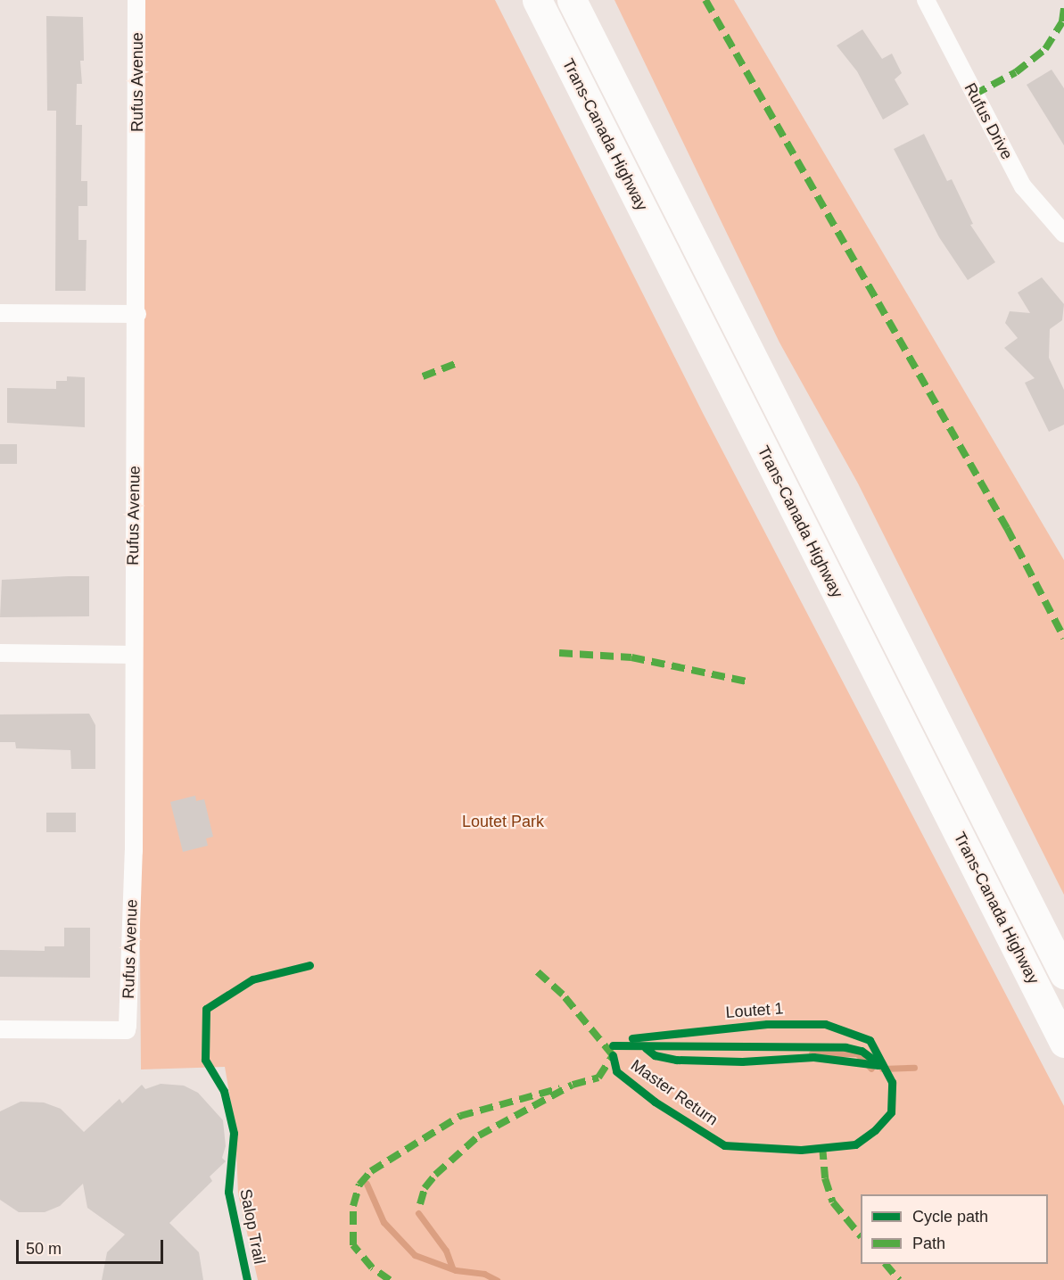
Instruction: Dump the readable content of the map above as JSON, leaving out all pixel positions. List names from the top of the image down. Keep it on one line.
{"streets":{"highway":["Trans-Canada Highway"],"street":["Rufus Avenue","Rufus Drive"],"cycle path":["Loutet 1","Master Return","Salop Trail"]},"parks":["Loutet Park"],"legend":["Cycle path","Path"],"scale_bar":"50 m"}
